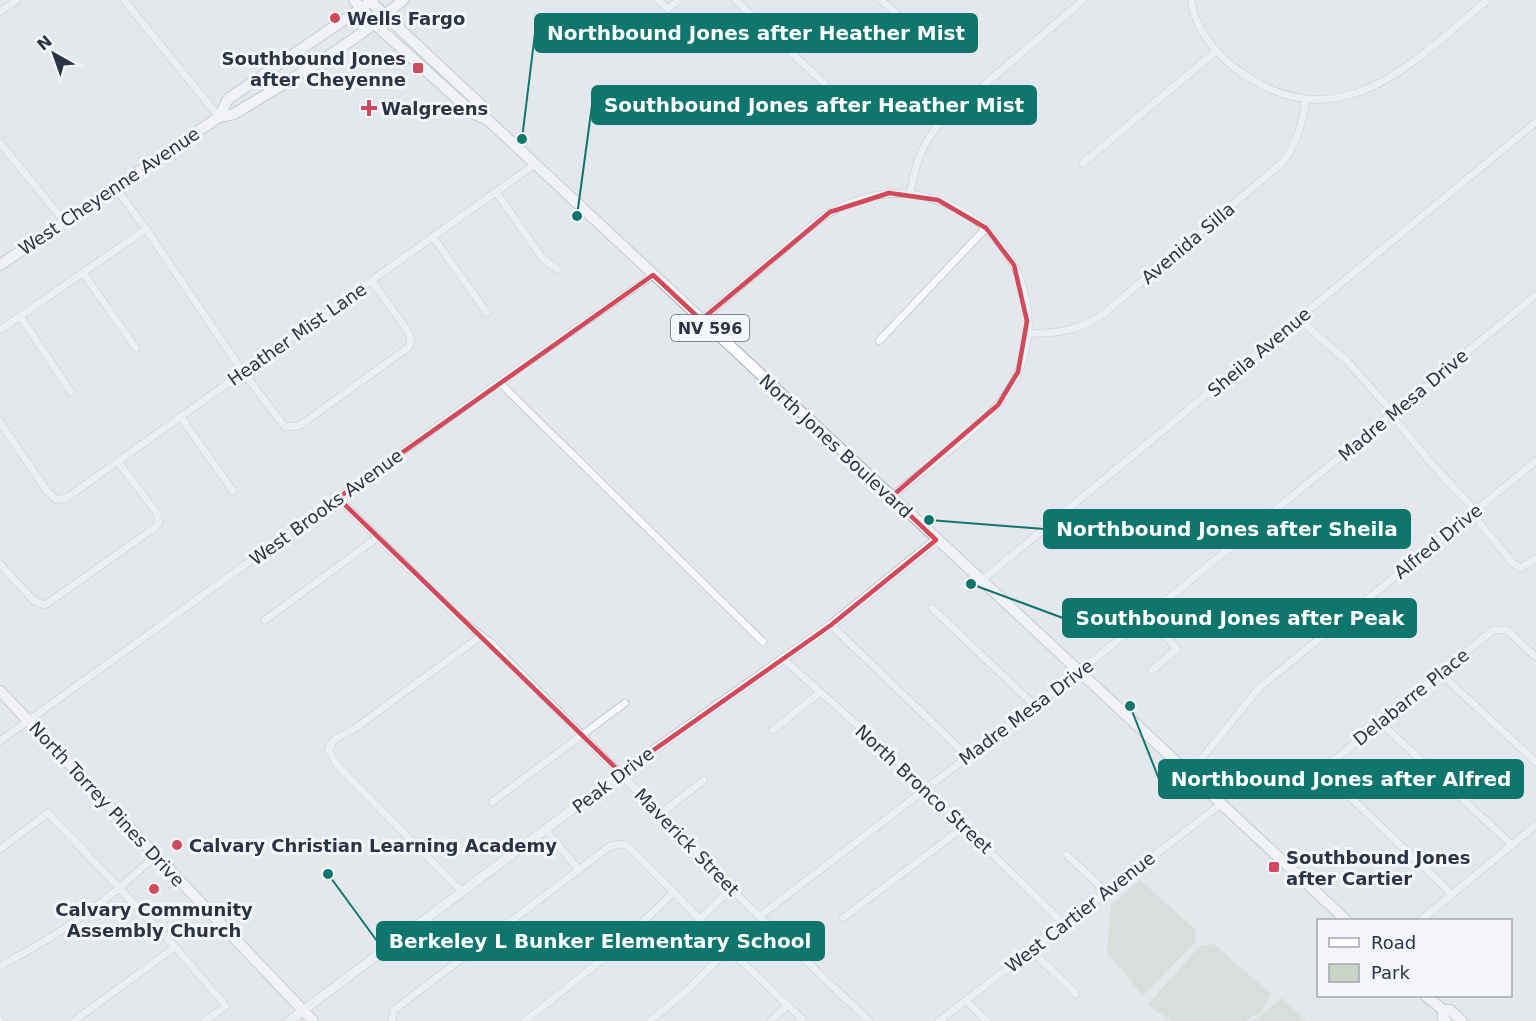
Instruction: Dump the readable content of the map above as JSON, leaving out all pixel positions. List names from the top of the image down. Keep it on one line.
{"streets":{"main road":["West Cheyenne Avenue","NV 596","North Jones Boulevard","North Torrey Pines Drive"],"street":["Avenida Silla","Heather Mist Lane","Sheila Avenue","Madre Mesa Drive","West Brooks Avenue","Alfred Drive","Delabarre Place","Peak Drive","North Bronco Street","Maverick Street","West Cartier Avenue"]},"crossings":[["West Cheyenne Avenue","North Jones Boulevard"],["Heather Mist Lane","North Jones Boulevard"],["Sheila Avenue","North Jones Boulevard"],["Madre Mesa Drive","North Jones Boulevard"],["Madre Mesa Drive","North Bronco Street"],["Madre Mesa Drive","Maverick Street"],["North Jones Boulevard","West Brooks Avenue"],["North Jones Boulevard","Alfred Drive"],["North Jones Boulevard","Peak Drive"],["North Jones Boulevard","West Cartier Avenue"],["West Brooks Avenue","North Torrey Pines Drive"],["West Brooks Avenue","Maverick Street"],["Peak Drive","North Bronco Street"],["Peak Drive","North Torrey Pines Drive"],["Peak Drive","Maverick Street"],["North Bronco Street","West Cartier Avenue"]],"places":{"other":["Wells Fargo","Northbound Jones after Heather Mist","Southbound Jones after Heather Mist","Northbound Jones after Sheila","Southbound Jones after Peak","Northbound Jones after Alfred","Calvary Christian Learning Academy","Berkeley L Bunker Elementary School","Calvary Community Assembly Church"],"transit":["Southbound Jones after Cheyenne","Southbound Jones after Cartier"],"health":["Walgreens"]},"legend":["Road","Park"],"north":"top left"}
